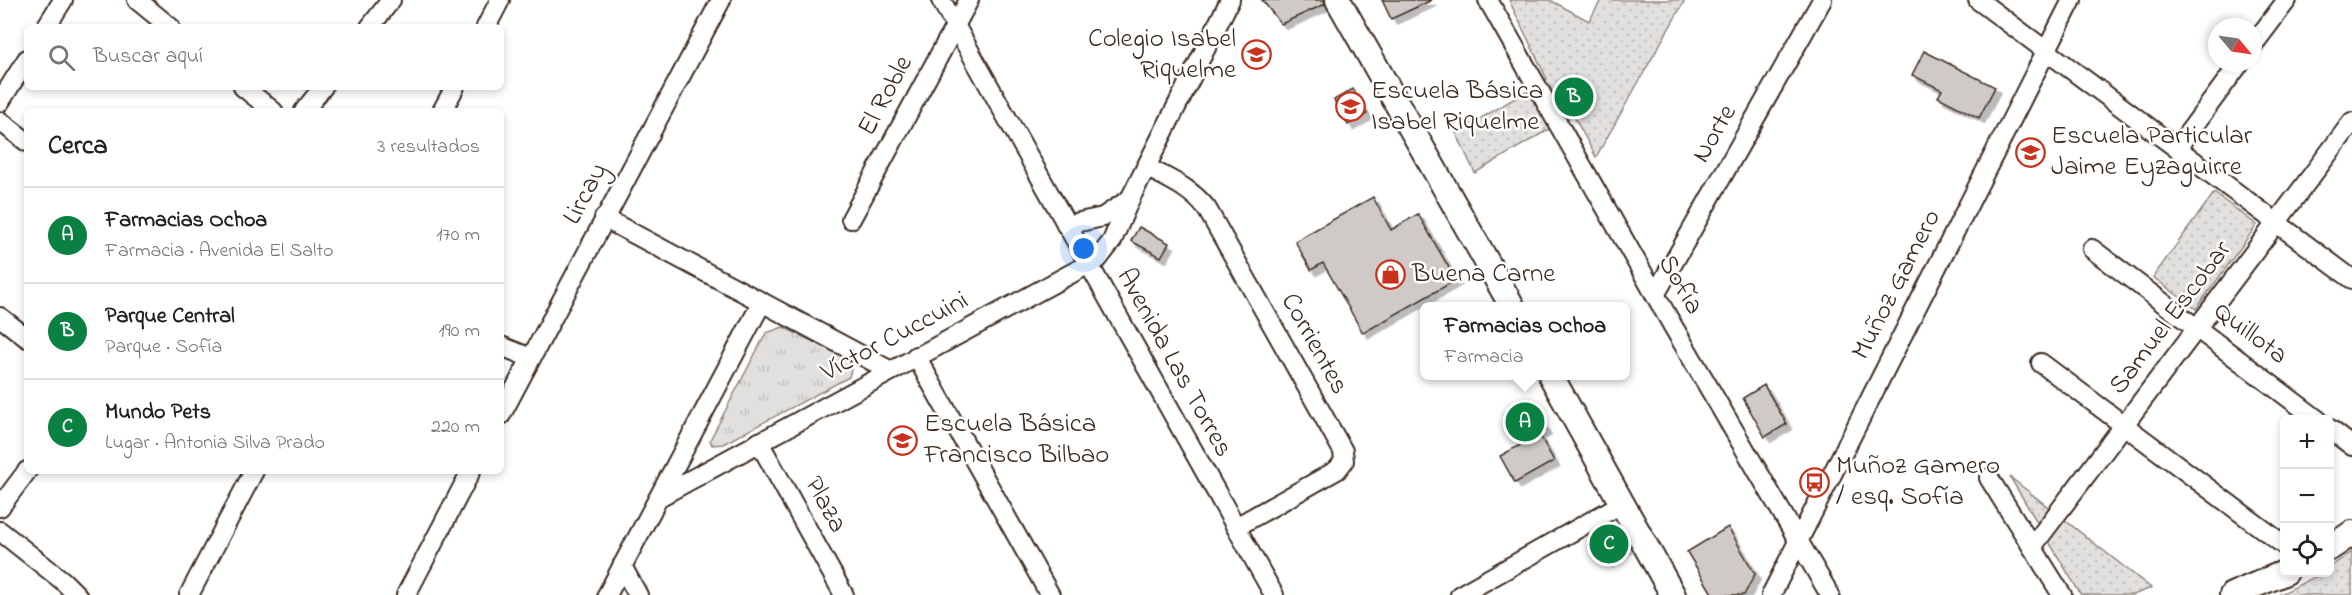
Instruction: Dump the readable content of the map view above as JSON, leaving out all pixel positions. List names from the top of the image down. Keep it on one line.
{"streets":{"street":["El Roble","Norte","Lircay","Sofía","Muñoz Gamero","Samuel Escobar","Quillota","Víctor Cuccuini","Corrientes","Avenida Las Torres","Plaza"]},"crossings":[["El Roble","Avenida Las Torres"],["Norte","Sofía"],["Sofía","Muñoz Gamero"],["Samuel Escobar","Quillota"],["Víctor Cuccuini","Corrientes"],["Víctor Cuccuini","Avenida Las Torres"],["Víctor Cuccuini","Plaza"],["Corrientes","Avenida Las Torres"]],"places":{"school or university":["Colegio Isabel Riquelme","Escuela Básica Isabel Riquelme","Escuela Particular Jaime Eyzaguirre","Escuela Básica Francisco Bilbao"],"shop":["Buena Carne"],"bus stop":["Muñoz Gamero / esq. Sofía"]},"north":"bottom right","page":{"search":"Buscar aquí","pins":["B","A","C"],"heading":["Cerca","3 resultados"],"list":[{"mark":"A","name":"Farmacias Ochoa","note":"Farmacia · Avenida El Salto","value":"170 m"},{"mark":"B","name":"Parque Central","note":"Parque · Sofía","value":"190 m"},{"mark":"C","name":"Mundo Pets","note":"Lugar · Antonia Silva Prado","value":"220 m"}],"popup":["Farmacias Ochoa","Farmacia"],"map_buttons":["+","−"]}}
